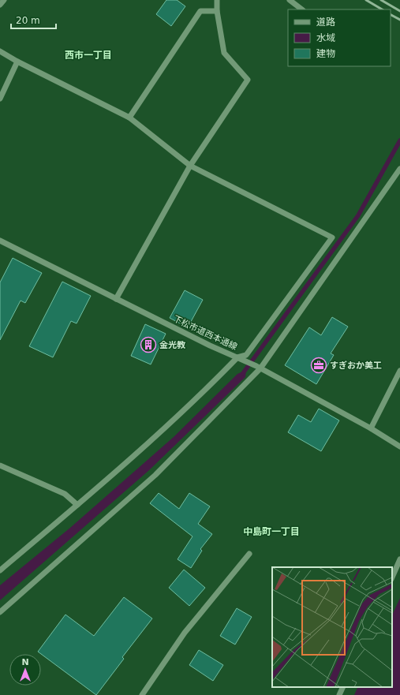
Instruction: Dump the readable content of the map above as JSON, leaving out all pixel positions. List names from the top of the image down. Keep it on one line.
{"streets":{"street":["下松市道西本通線"]},"districts":["西市一丁目","中島町一丁目"],"places":{"building":["金光教"],"office":["すぎおか美工"]},"legend":["道路","水域","建物"],"scale_bar":"20 m","north":"top"}
